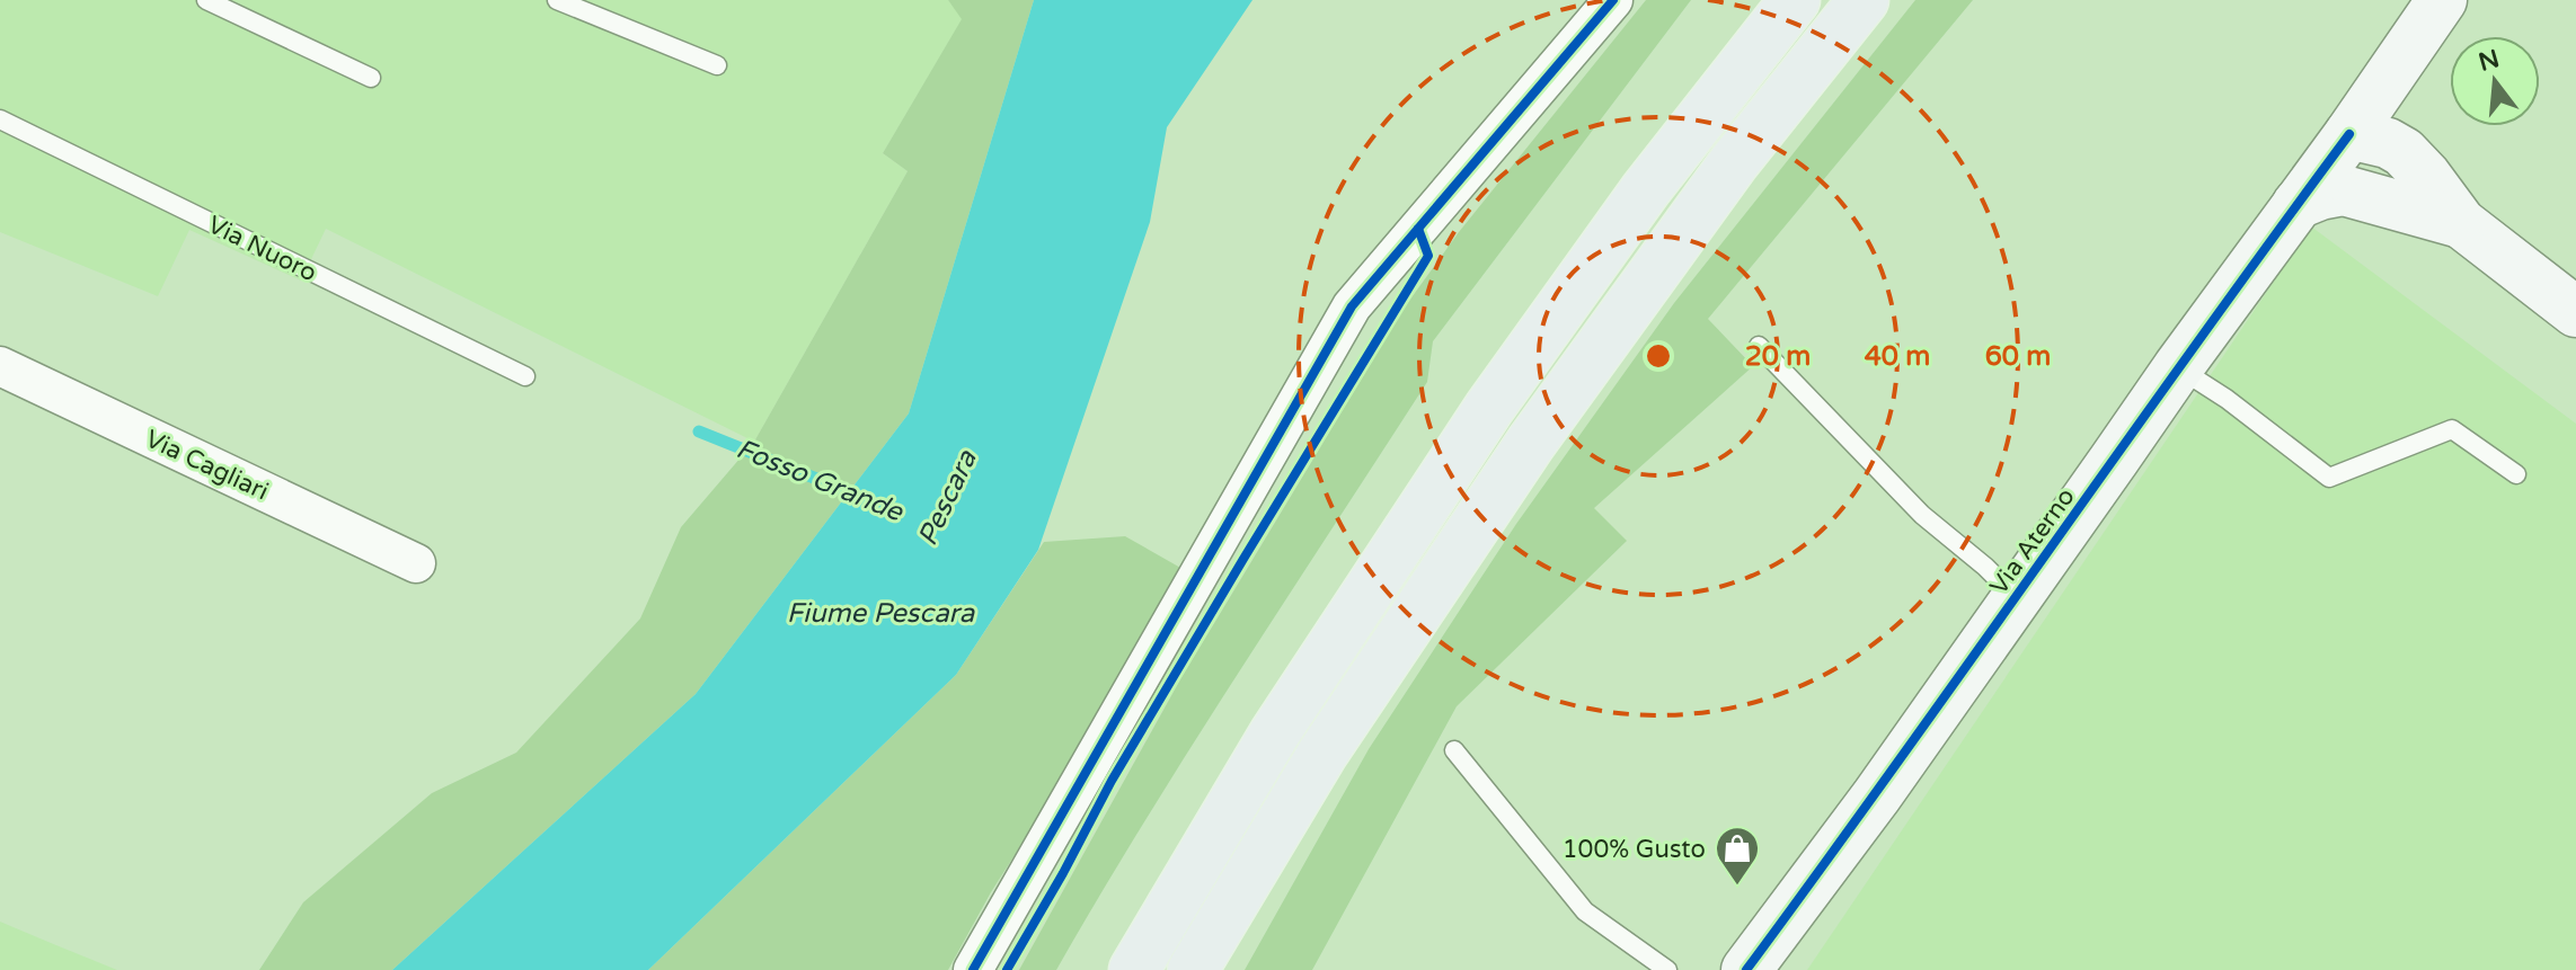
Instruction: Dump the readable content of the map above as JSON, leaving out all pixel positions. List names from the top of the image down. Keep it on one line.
{"streets":{"street":["Via Cagliari","Via Aterno"],"lane":["Via Nuoro"]},"water":["Fosso Grande","Pescara","Fiume Pescara"],"places":{"shop":["100% Gusto"]},"north":"top","rings":["20 m","40 m","60 m"]}
